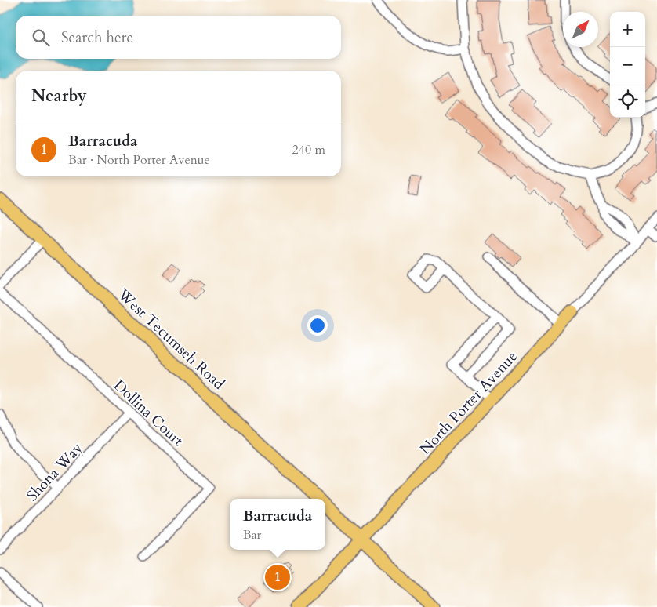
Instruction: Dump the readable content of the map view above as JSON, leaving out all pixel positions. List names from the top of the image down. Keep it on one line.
{"streets":{"main road":["West Tecumseh Road","North Porter Avenue"],"street":["Dollina Court","Shona Way"]},"crossings":[["West Tecumseh Road","North Porter Avenue"],["Dollina Court","Shona Way"]],"north":"top right","page":{"map_buttons":["+","−"],"search":"Search here","heading":"Nearby","list":[{"mark":"1","name":"Barracuda","note":"Bar · North Porter Avenue","value":"240 m"}],"popup":["Barracuda","Bar"],"pins":"1"}}
